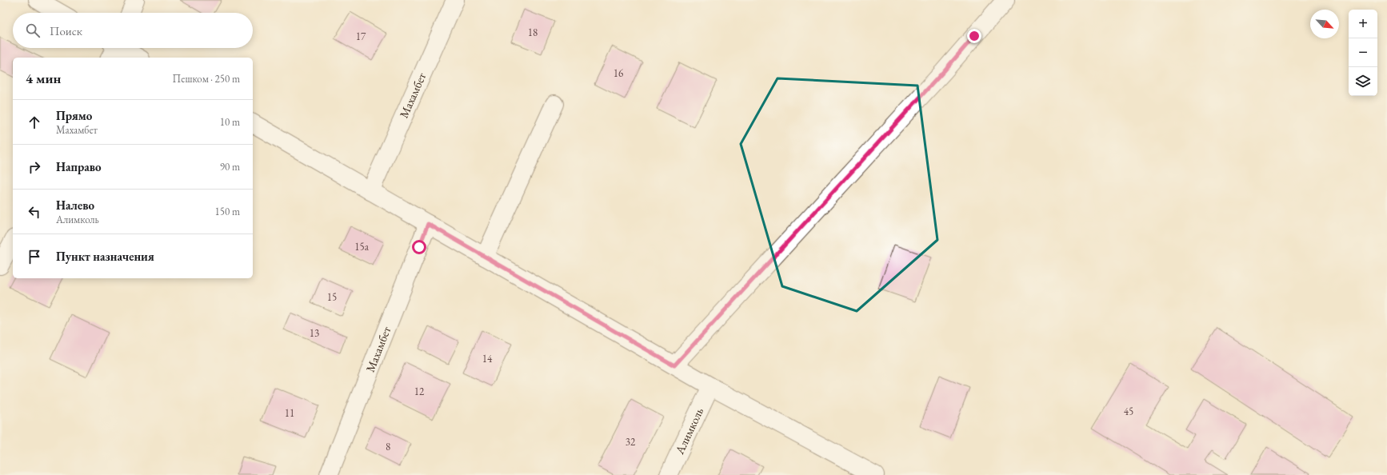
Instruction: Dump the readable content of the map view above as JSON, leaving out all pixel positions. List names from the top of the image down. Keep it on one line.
{"streets":{"street":["Махамбет","Алимколь"]},"house_numbers":["18","17","16","15а","15","13","14","12","45","11","32","8"],"north":"bottom right","page":{"map_buttons":["+","−"],"search":"Поиск","heading":["4 мин","Пешком · 250 m"],"list":[["Прямо","Махамбет","10 m"],["Направо","90 m"],["Налево","Алимколь","150 m"],"Пункт назначения"]}}
